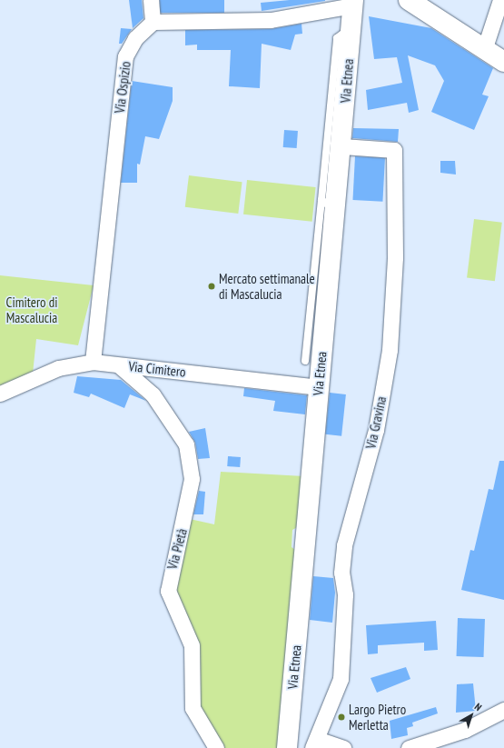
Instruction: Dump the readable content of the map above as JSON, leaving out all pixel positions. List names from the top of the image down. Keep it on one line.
{"streets":{"main road":["Via Etnea"],"street":["Via Ospizio","Via Cimitero","Via Gravina","Via Pietà"]},"crossings":[["Via Etnea","Via Cimitero"],["Via Etnea","Via Gravina"],["Via Ospizio","Via Cimitero"],["Via Cimitero","Via Pietà"]],"parks":["Cimitero di Mascalucia"],"places":["Mercato settimanale di Mascalucia","Largo Pietro Merletta"],"north":"top right"}
